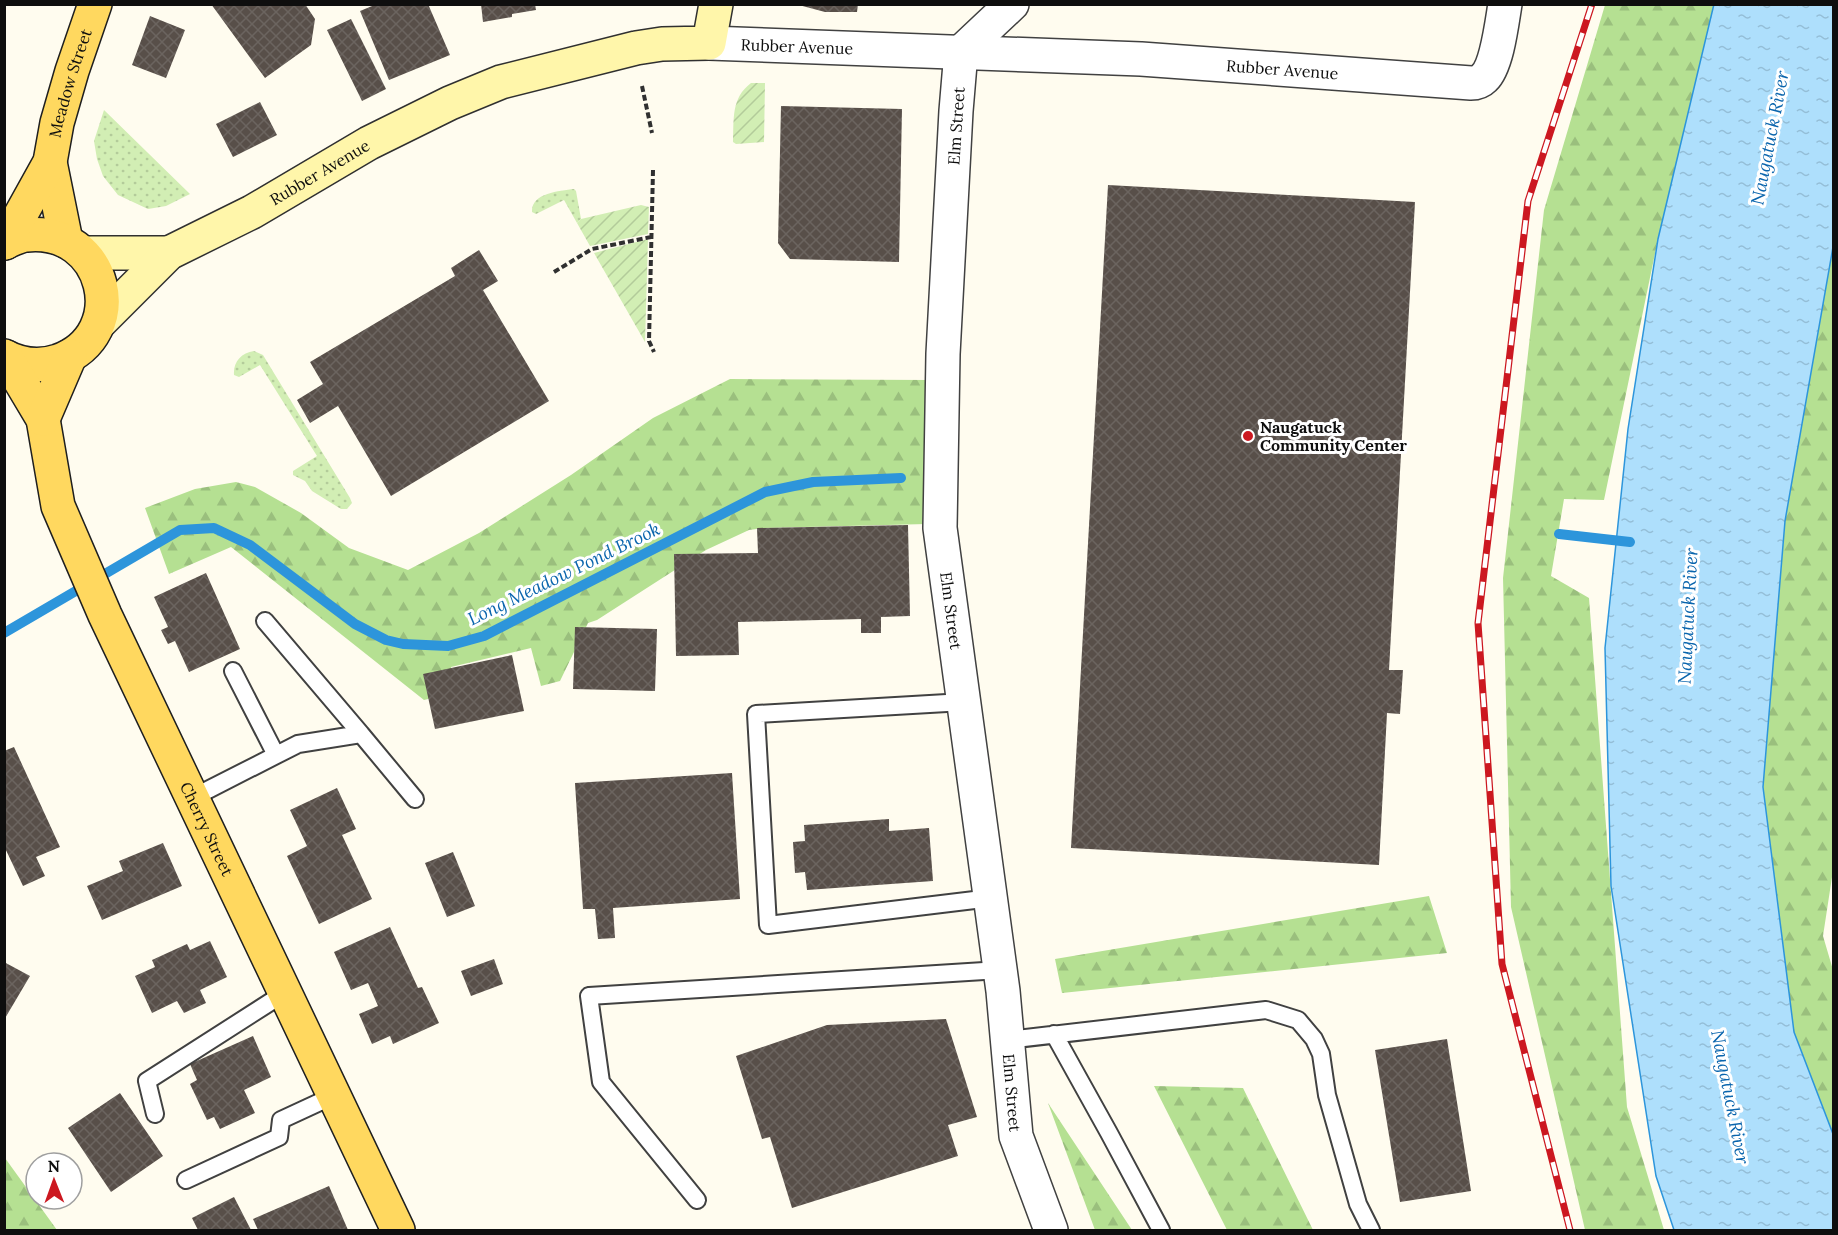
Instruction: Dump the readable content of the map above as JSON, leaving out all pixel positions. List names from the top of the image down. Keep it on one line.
{"streets":{"main road":["Meadow Street","Cherry Street"],"street":["Rubber Avenue","Elm Street"]},"crossings":[["Rubber Avenue","Meadow Street"],["Rubber Avenue","Elm Street"]],"water":["Naugatuck River","Long Meadow Pond Brook"],"places":["Naugatuck Community Center"],"north":"top"}
